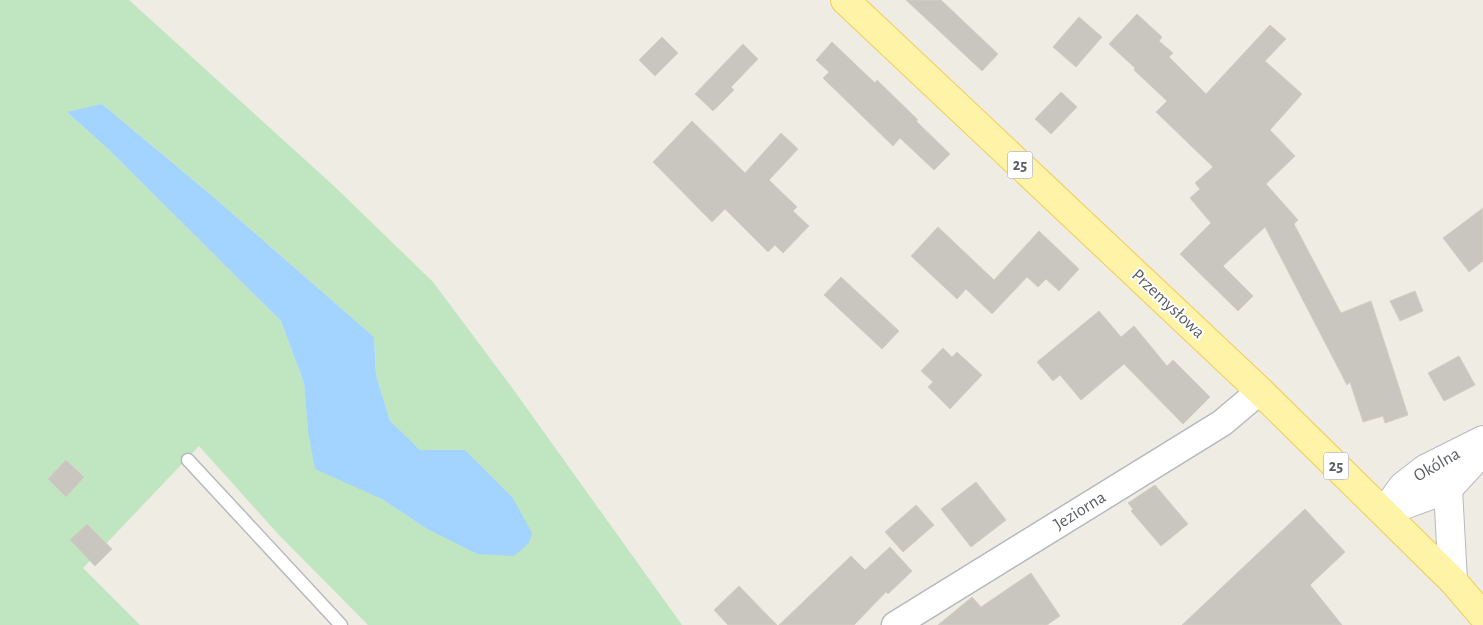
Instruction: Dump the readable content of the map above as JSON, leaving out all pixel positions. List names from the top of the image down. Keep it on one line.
{"streets":{"main road":["25","Przemysłowa"],"street":["Okólna","Jeziorna"]},"crossings":[["Przemysłowa","Okólna"],["Przemysłowa","Jeziorna"]]}
